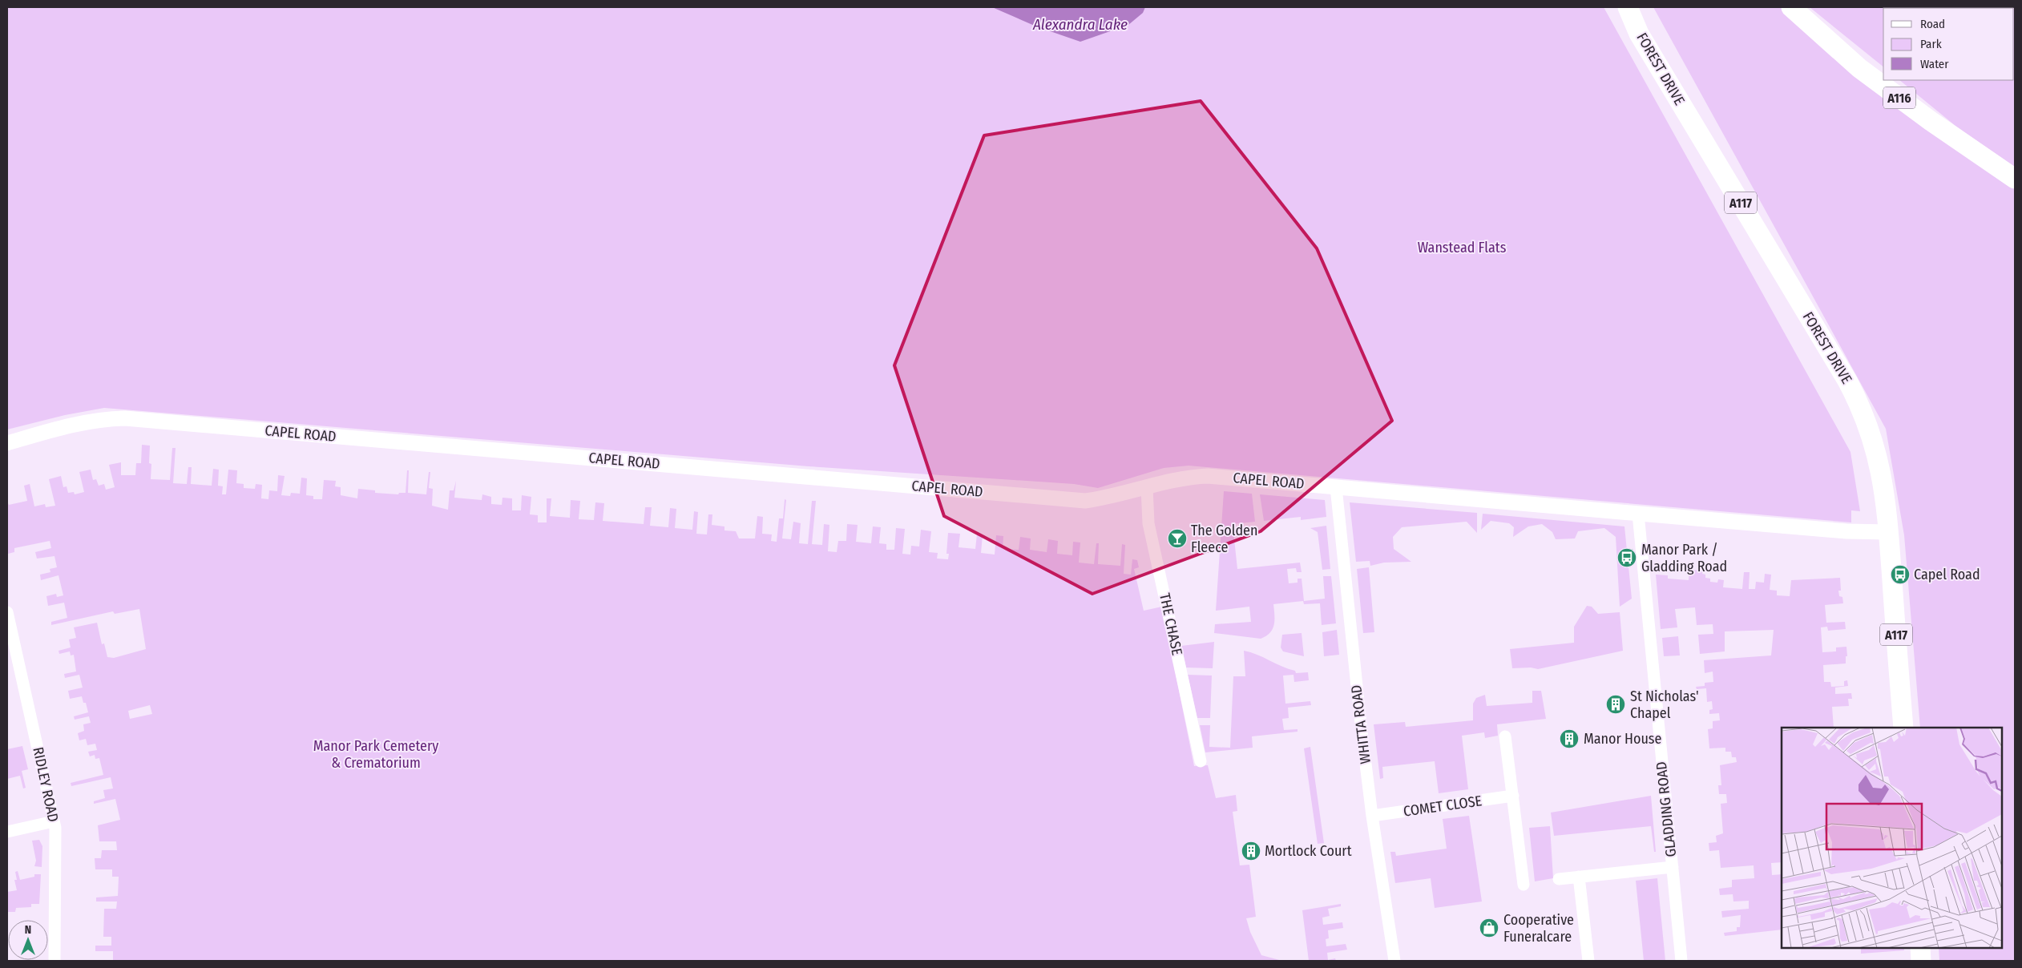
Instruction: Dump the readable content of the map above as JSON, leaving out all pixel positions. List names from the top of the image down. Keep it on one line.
{"streets":{"main road":["FOREST DRIVE","A116","A117"],"street":["CAPEL ROAD","THE CHASE","WHITTA ROAD","RIDLEY ROAD","COMET CLOSE","GLADDING ROAD"]},"crossings":[["FOREST DRIVE","CAPEL ROAD"],["CAPEL ROAD","THE CHASE"],["CAPEL ROAD","WHITTA ROAD"],["CAPEL ROAD","GLADDING ROAD"],["WHITTA ROAD","COMET CLOSE"]],"water":["Alexandra Lake"],"parks":["Wanstead Flats","Manor Park Cemetery & Crematorium"],"places":{"bar":["The Golden Fleece"],"bus stop":["Manor Park / Gladding Road","Capel Road"],"building":["St Nicholas' Chapel","Manor House","Mortlock Court"],"shop":["Cooperative Funeralcare"]},"legend":["Road","Park","Water"],"north":"top"}
